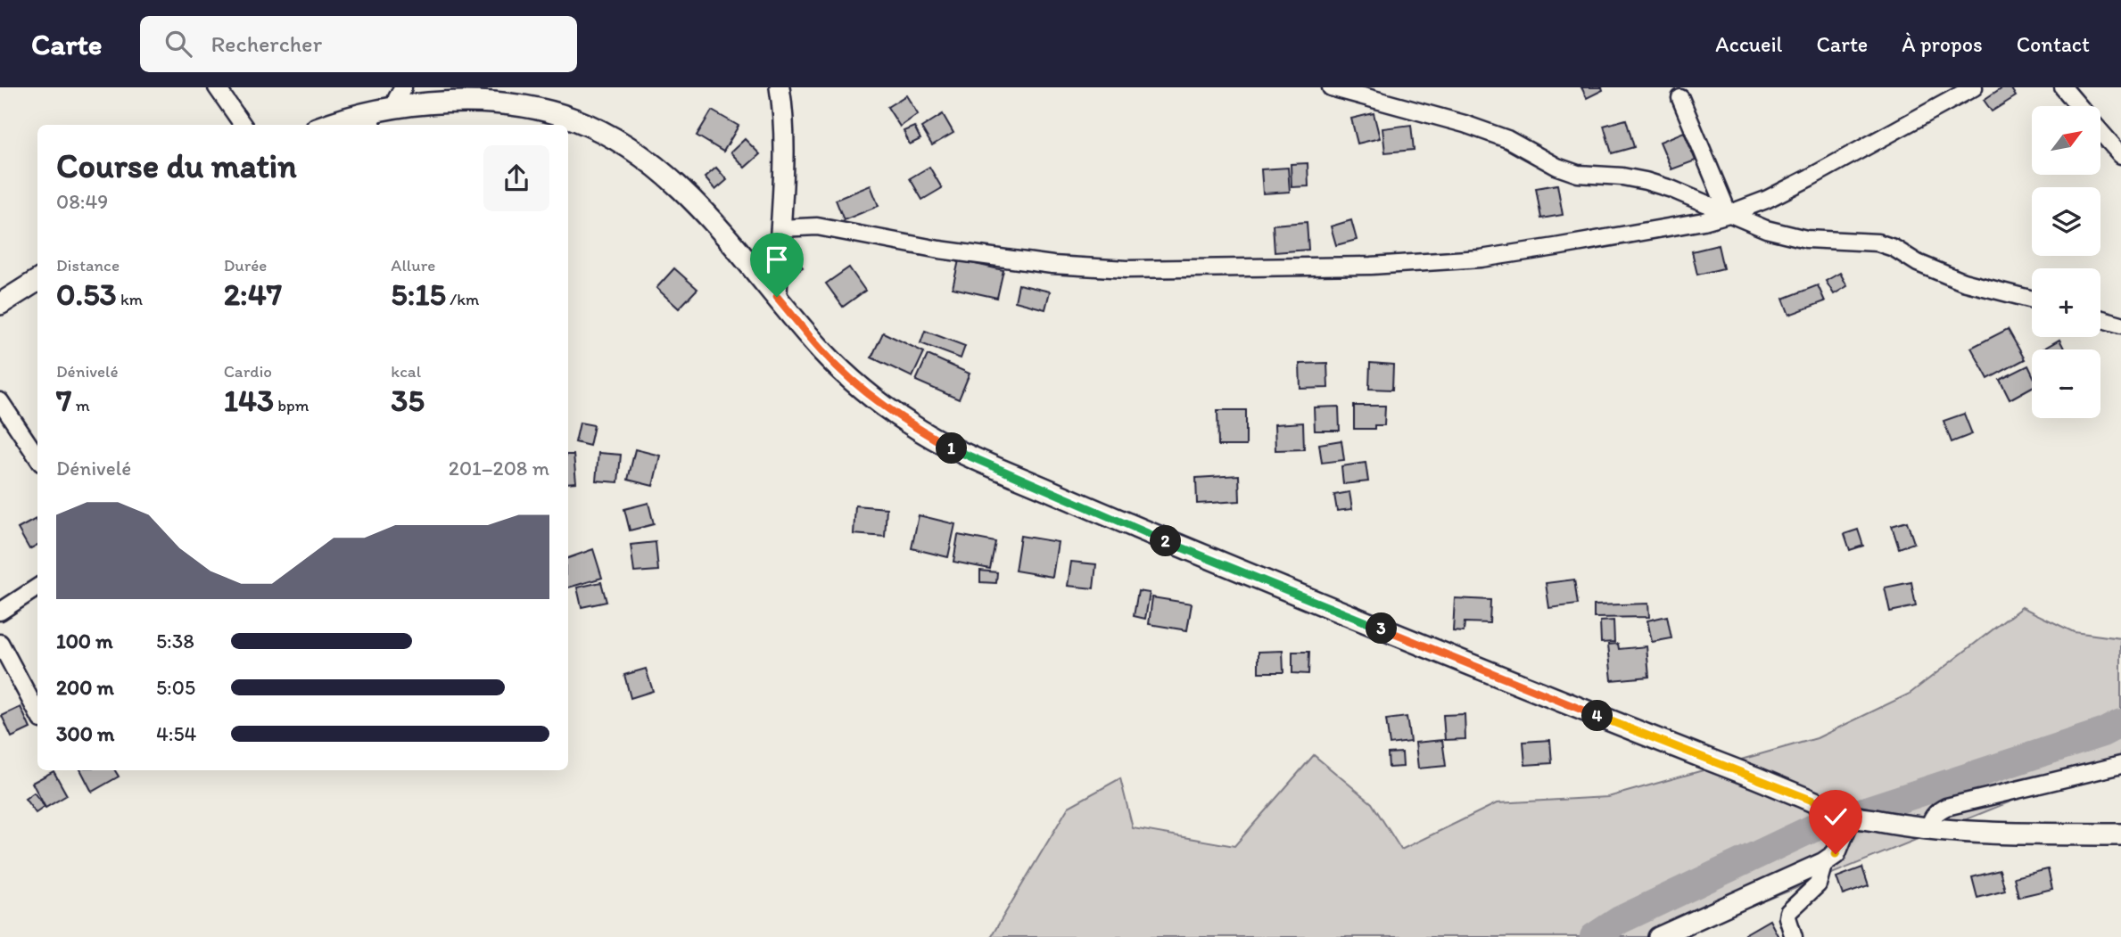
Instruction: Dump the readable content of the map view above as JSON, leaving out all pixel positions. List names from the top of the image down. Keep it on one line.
{"north":"top right","page":{"header":"Carte","search":"Rechercher","nav":["Accueil","Carte","À propos","Contact"],"map_buttons":["+","−"],"heading":["Course du matin","08:49"],"stats":[["Distance","0.53 km"],["Durée","2:47"],["Allure","5:15 /km"],["Dénivelé","7 m"],["Cardio","143 bpm"],["kcal","35"]],"pins":["1","2","3","4"],"chart":["Dénivelé","201–208 m"],"list":[{"name":"100 m","note":"5:38"},{"name":"200 m","note":"5:05"},{"name":"300 m","note":"4:54"}]}}
